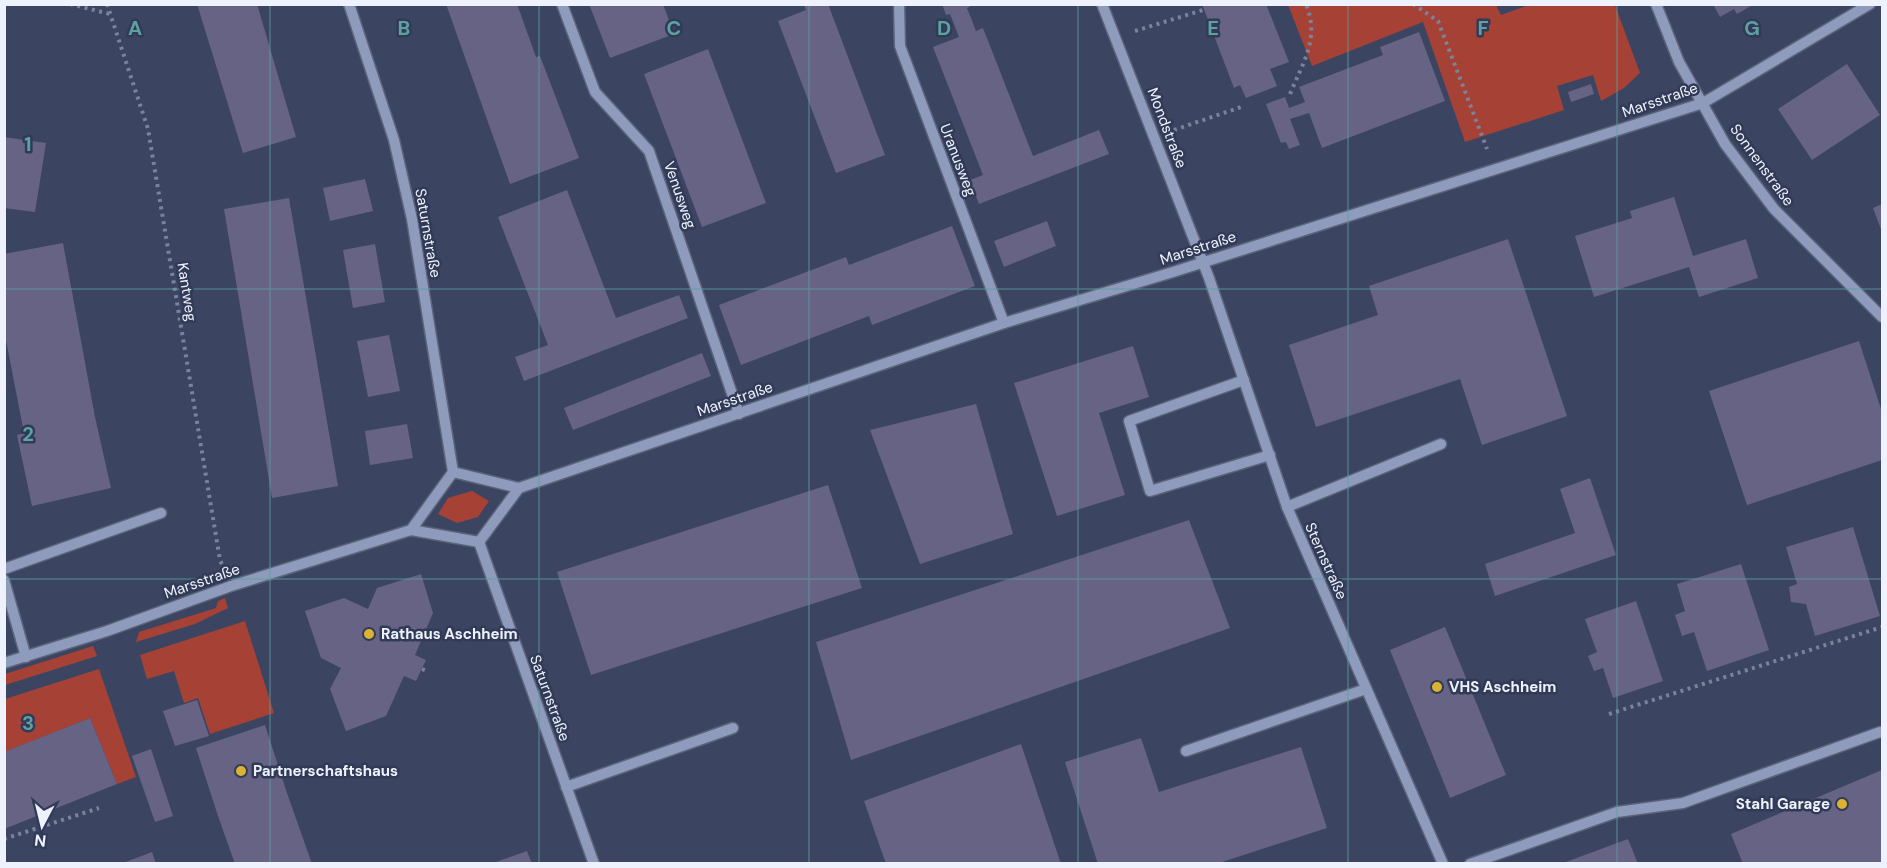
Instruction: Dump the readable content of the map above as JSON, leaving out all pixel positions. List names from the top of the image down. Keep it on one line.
{"streets":{"street":["Marsstraße","Mondstraße","Uranusweg","Sonnenstraße","Venusweg","Saturnstraße","Sternstraße"],"path":["Kantweg"]},"crossings":[["Marsstraße","Mondstraße"],["Marsstraße","Uranusweg"],["Marsstraße","Sonnenstraße"],["Marsstraße","Venusweg"],["Marsstraße","Saturnstraße"],["Marsstraße","Kantweg"],["Marsstraße","Sternstraße"],["Mondstraße","Sternstraße"]],"places":["Rathaus Aschheim","VHS Aschheim","Partnerschaftshaus","Stahl Garage"],"north":"bottom","grid":{"columns":["A","B","C","D","E","F","G"],"rows":["1","2","3"]}}
